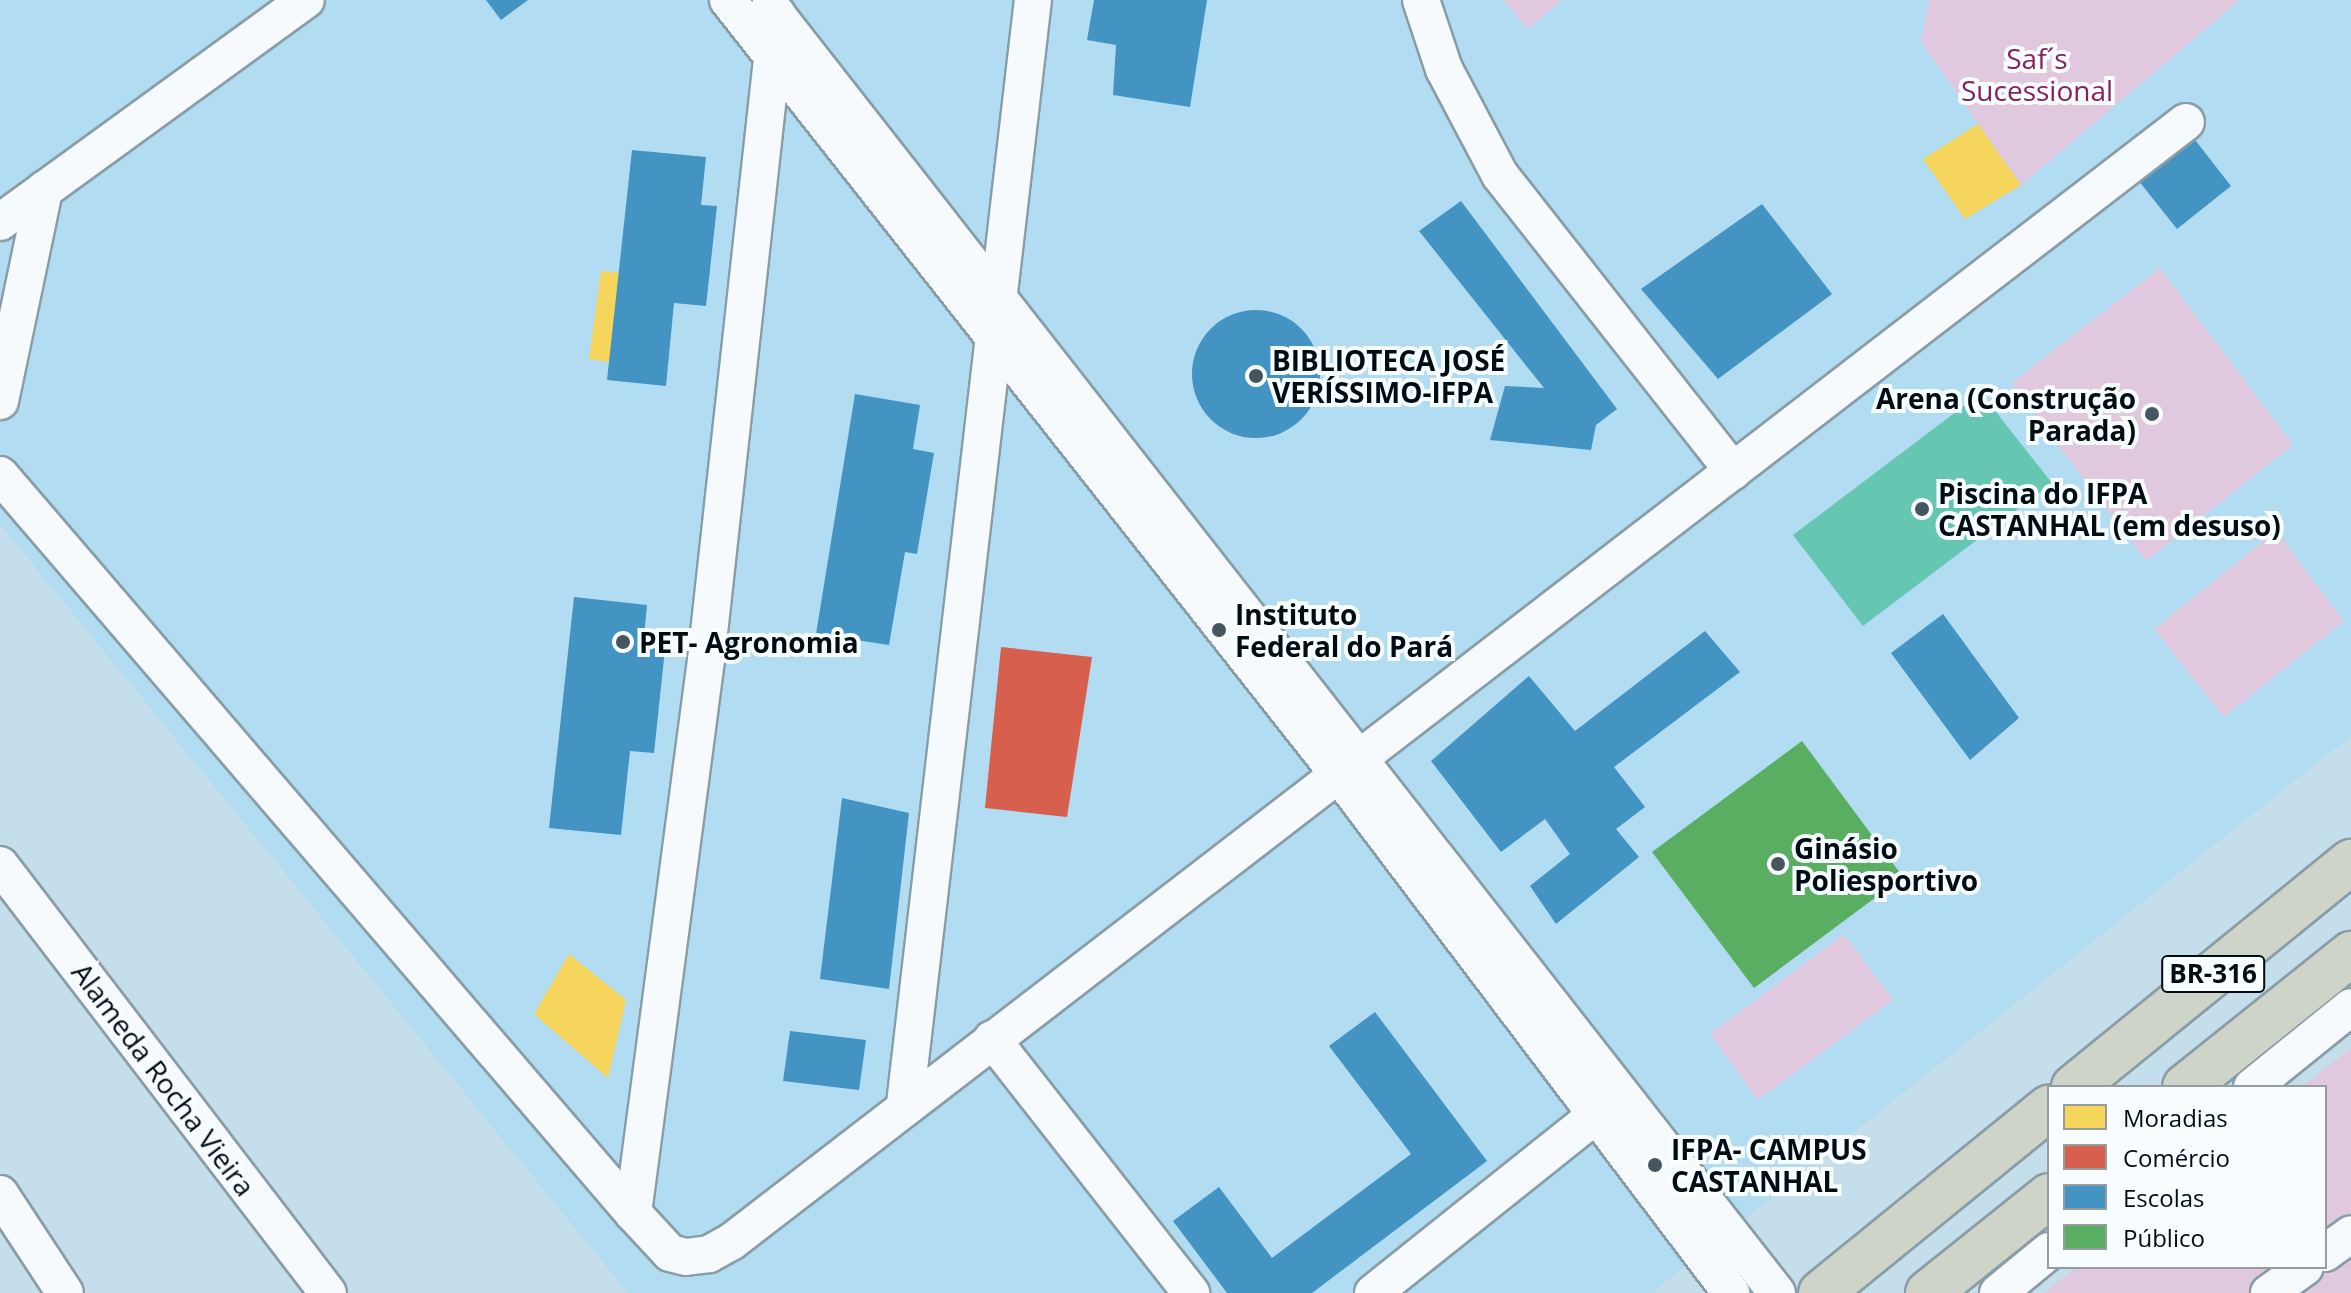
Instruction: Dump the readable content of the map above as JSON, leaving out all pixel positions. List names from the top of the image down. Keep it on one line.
{"streets":{"highway":["BR-316"],"street":["Alameda Rocha Vieira"]},"parks":["Saf´s Sucessional"],"places":["BIBLIOTECA JOSÉ VERÍSSIMO-IFPA","Arena (Construção Parada)","Piscina do IFPA CASTANHAL (em desuso)","Instituto Federal do Pará","PET- Agronomia","Ginásio Poliesportivo","IFPA- CAMPUS CASTANHAL"],"legend":["Moradias","Comércio","Escolas","Público"]}
